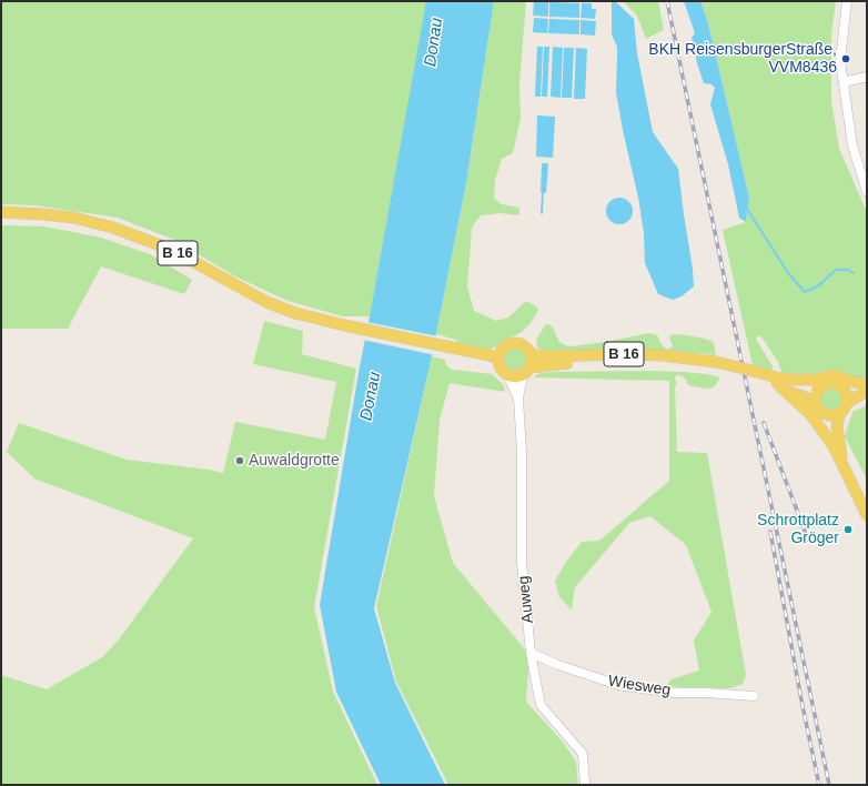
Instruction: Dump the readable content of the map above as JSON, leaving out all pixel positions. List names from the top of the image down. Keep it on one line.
{"streets":{"main road":["B 16"],"street":["Auweg","Wiesweg"]},"crossings":[["B 16","Auweg"],["Auweg","Wiesweg"]],"water":["Donau"],"places":["BKH ReisensburgerStraße, VVM8436","Auwaldgrotte","Schrottplatz Gröger"]}
